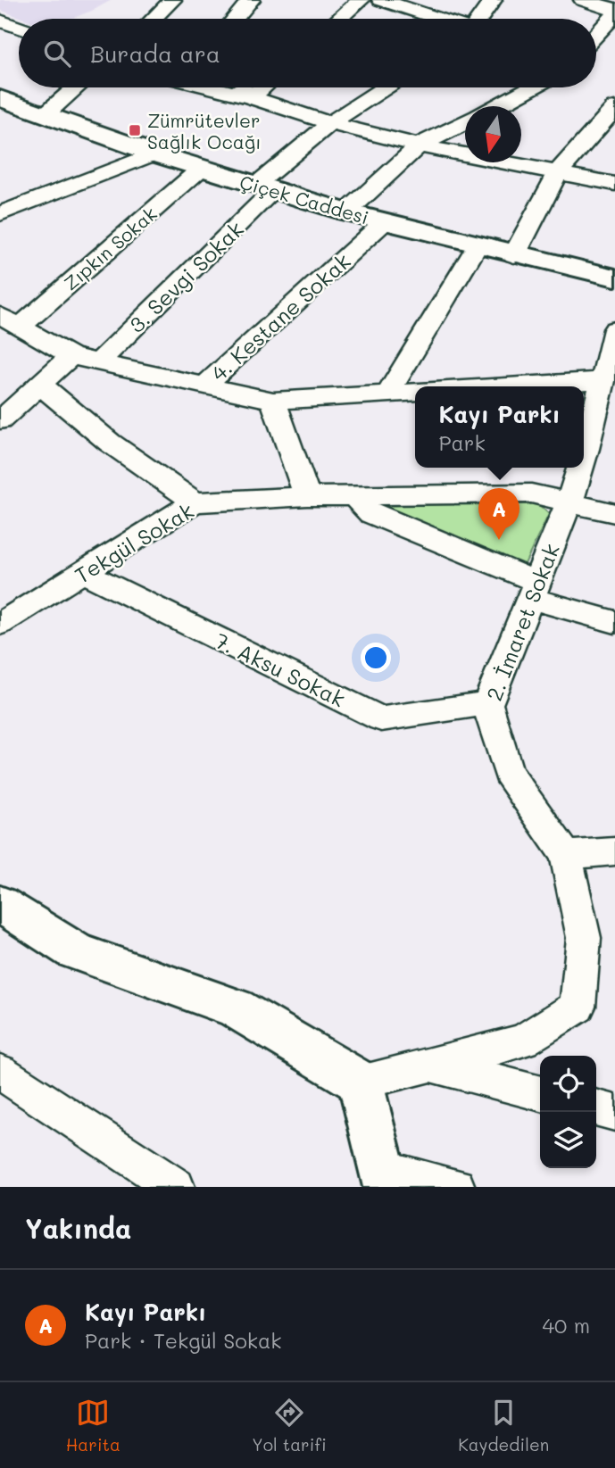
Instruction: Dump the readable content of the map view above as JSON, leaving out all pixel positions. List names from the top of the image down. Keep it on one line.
{"streets":{"main road":["Çiçek Caddesi"],"street":["Zıpkın Sokak","3. Sevgi Sokak","4. Kestane Sokak","Tekgül Sokak","2. İmaret Sokak","7. Aksu Sokak"]},"crossings":[["Çiçek Caddesi","Zıpkın Sokak"],["Çiçek Caddesi","3. Sevgi Sokak"],["Çiçek Caddesi","4. Kestane Sokak"],["Zıpkın Sokak","3. Sevgi Sokak"],["Zıpkın Sokak","4. Kestane Sokak"],["Zıpkın Sokak","2. İmaret Sokak"],["Tekgül Sokak","2. İmaret Sokak"],["Tekgül Sokak","7. Aksu Sokak"],["2. İmaret Sokak","7. Aksu Sokak"]],"places":{"transit":["Zümrütevler Sağlık Ocağı"]},"north":"bottom","page":{"search":"Burada ara","popup":["Kayı Parkı","Park"],"pins":"A","heading":"Yakında","list":[{"mark":"A","name":"Kayı Parkı","note":"Park · Tekgül Sokak","value":"40 m"}],"nav":["Harita","Yol tarifi","Kaydedilen"]}}
